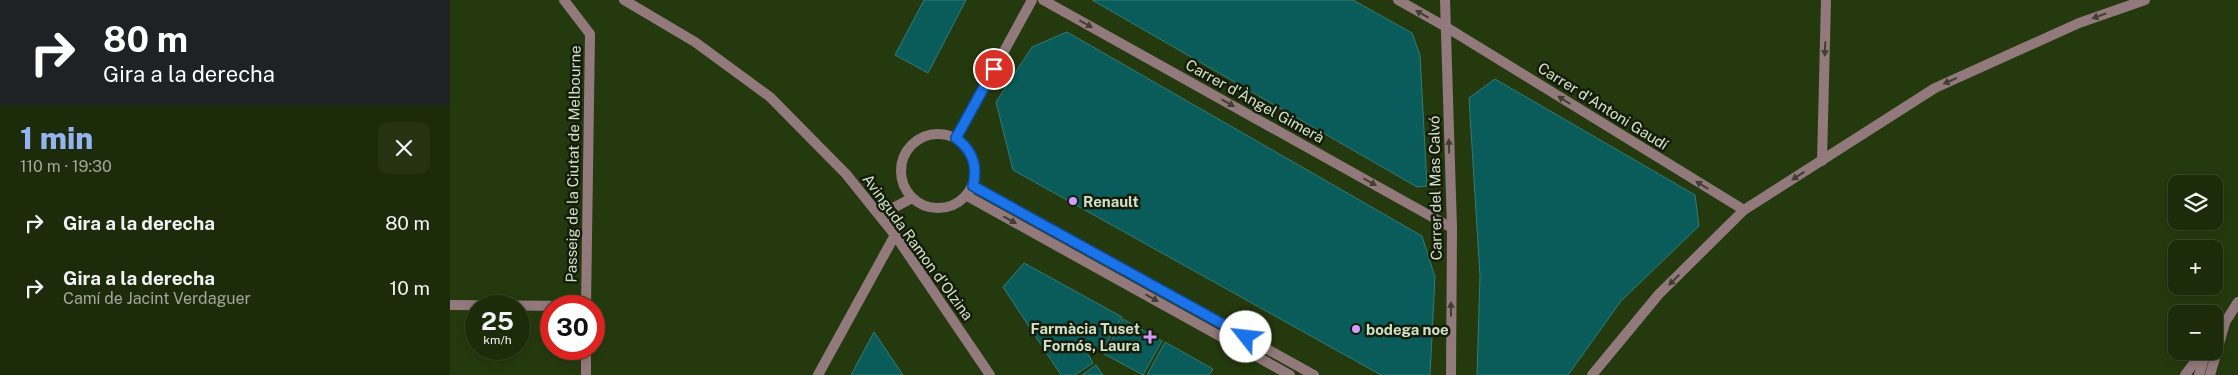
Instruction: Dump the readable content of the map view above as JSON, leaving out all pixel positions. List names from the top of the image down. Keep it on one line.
{"streets":{"street":["Carrer d'Àngel Gimerà","Carrer d'Antoni Gaudí","Passeig de la Ciutat de Melbourne","Carrer del Mas Calvó","Avinguda Ramon d'Olzina"]},"crossings":[["Carrer d'Àngel Gimerà","Carrer del Mas Calvó"],["Carrer d'Antoni Gaudí","Carrer del Mas Calvó"]],"one_way":["Carrer d'Àngel Gimerà","Carrer d'Antoni Gaudí","Carrer del Mas Calvó"],"places":{"other":["Renault","bodega noe"],"health":["Farmàcia Tuset Fornós, Laura"]},"page":{"turn":["80 m","Gira a la derecha"],"heading":["1 min","110 m · 19:30"],"map_buttons":["+","−"],"list":[{"name":"Gira a la derecha","value":"80 m"},{"name":"Gira a la derecha","note":"Camí de Jacint Verdaguer","value":"10 m"}],"speed":"25 km/h","limit":"30"}}
